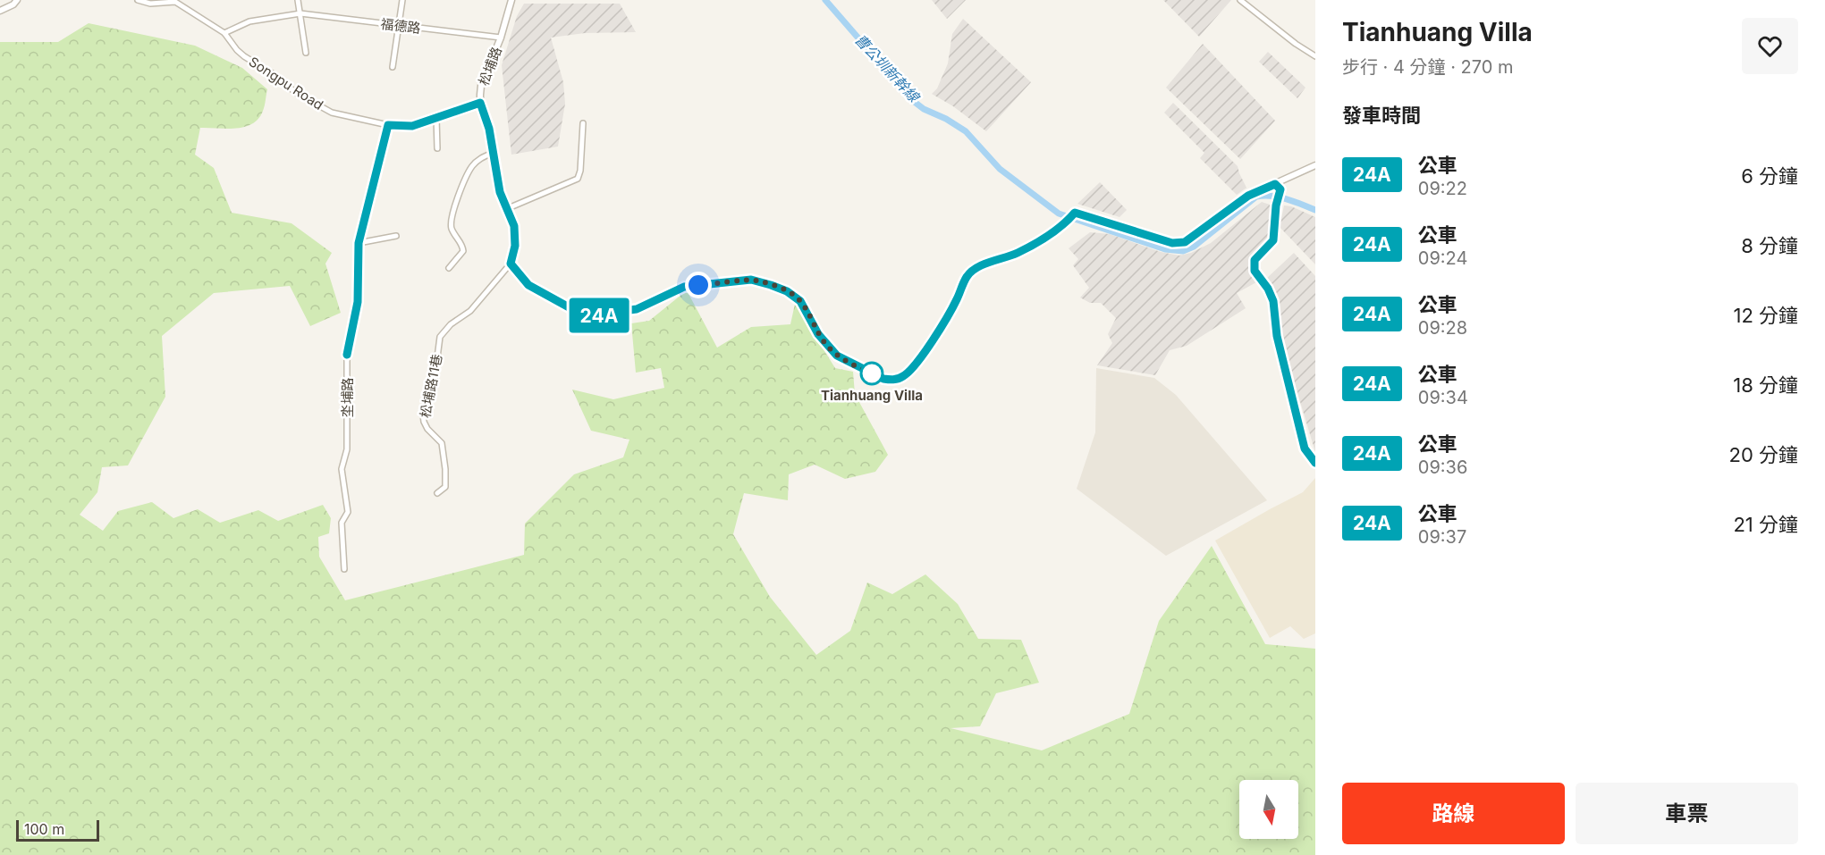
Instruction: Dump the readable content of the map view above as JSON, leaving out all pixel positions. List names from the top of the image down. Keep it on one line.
{"streets":{"street":["福德路","松埔路","Songpu Road","松埔路11巷","坔埔路"]},"crossings":[["福德路","松埔路"],["福德路","Songpu Road"],["松埔路","Songpu Road"],["松埔路","松埔路11巷"],["Songpu Road","坔埔路"]],"water":["曹公圳新幹線"],"places":["Tianhuang Villa"],"lines":["bus line 24A"],"scale_bar":"100 m","north":"bottom","page":{"on_map":"24A","heading":[["Tianhuang Villa","步行 · 4 分鐘 · 270 m"],"發車時間"],"list":[{"mark":"24A","name":"公車","note":"09:22","value":"6 分鐘"},{"mark":"24A","name":"公車","note":"09:24","value":"8 分鐘"},{"mark":"24A","name":"公車","note":"09:28","value":"12 分鐘"},{"mark":"24A","name":"公車","note":"09:34","value":"18 分鐘"},{"mark":"24A","name":"公車","note":"09:36","value":"20 分鐘"},{"mark":"24A","name":"公車","note":"09:37","value":"21 分鐘"}],"buttons":["路線","車票"],"scale":"100 m"}}
